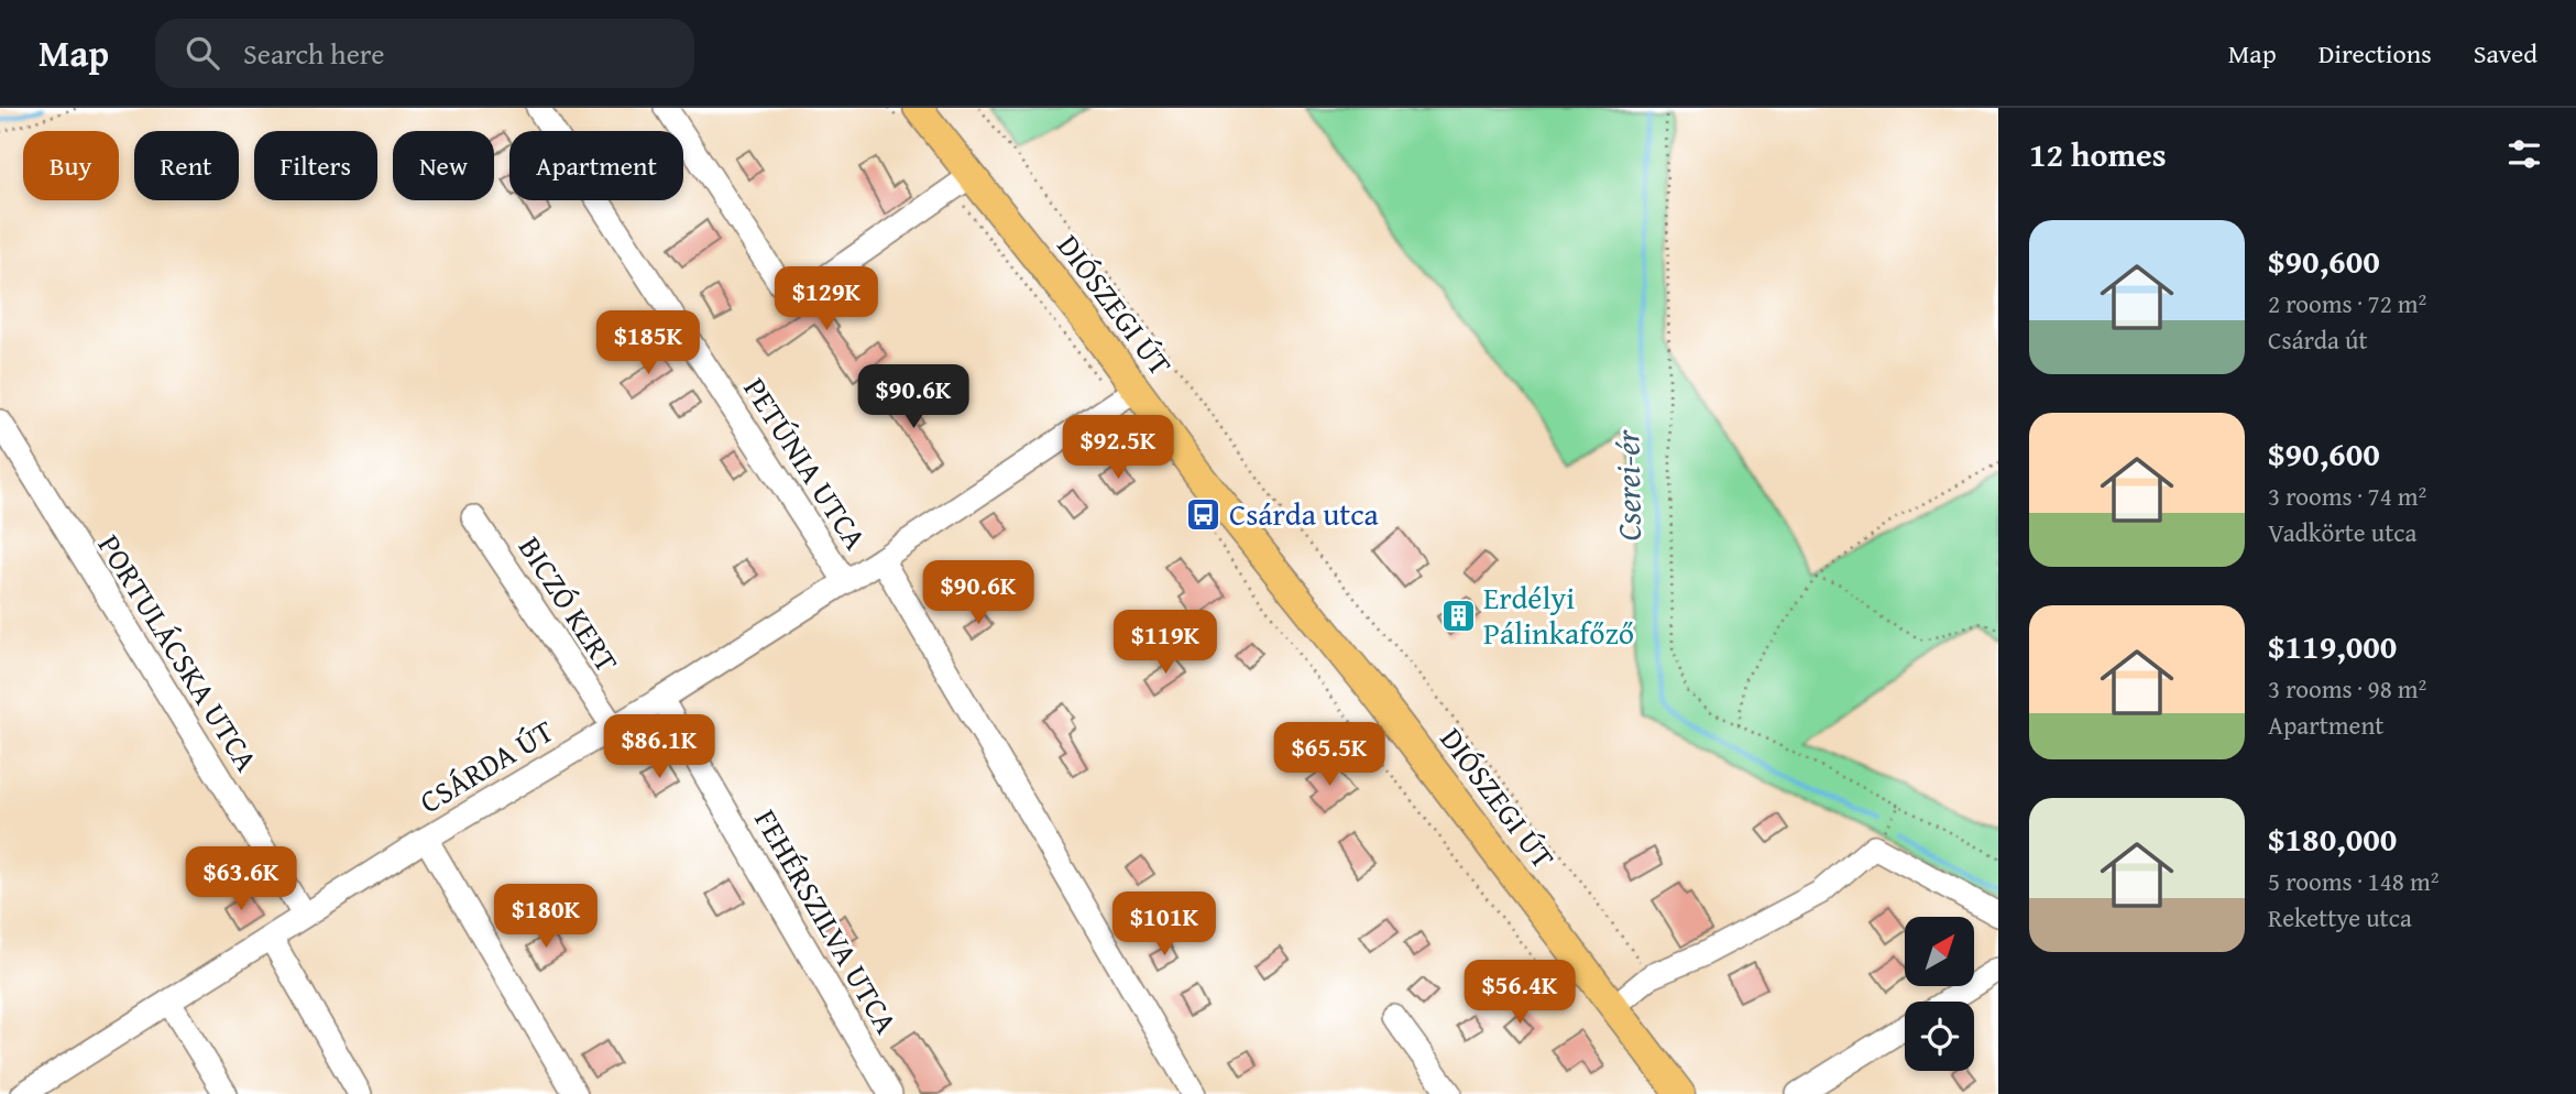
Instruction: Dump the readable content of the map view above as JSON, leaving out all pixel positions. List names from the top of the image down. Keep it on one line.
{"streets":{"main road":["DIÓSZEGI ÚT"],"street":["PETÚNIA UTCA","BICZÓ KERT","PORTULÁCSKA UTCA","CSÁRDA ÚT","FEHÉRSZILVA UTCA"]},"crossings":[["DIÓSZEGI ÚT","CSÁRDA ÚT"],["PETÚNIA UTCA","CSÁRDA ÚT"],["BICZÓ KERT","CSÁRDA ÚT"],["PORTULÁCSKA UTCA","CSÁRDA ÚT"],["CSÁRDA ÚT","FEHÉRSZILVA UTCA"]],"water":["Cserei-ér"],"places":{"bus stop":["Csárda utca"],"building":["Erdélyi Pálinkafőző"]},"north":"top right","page":{"header":"Map","search":"Search here","nav":["Map","Directions","Saved"],"heading":"12 homes","chip":["Buy","Rent","Filters","New","Apartment"],"list":[{"name":"$90,600","note":"2 rooms · 72 m² · Csárda út"},{"name":"$90,600","note":"3 rooms · 74 m² · Vadkörte utca"},{"name":"$119,000","note":"3 rooms · 98 m² · Apartment"},{"name":"$180,000","note":"5 rooms · 148 m² · Rekettye utca"}],"price":["$129K","$185K","$90.6K","$92.5K","$90.6K","$119K","$86.1K","$65.5K","$63.6K","$180K","$101K","$56.4K"]}}
